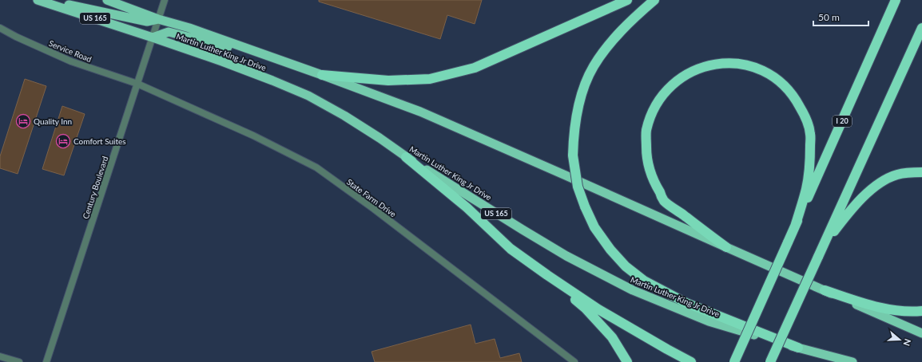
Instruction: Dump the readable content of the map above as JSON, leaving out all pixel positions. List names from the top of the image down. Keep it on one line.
{"streets":{"highway":["US 165","Martin Luther King Jr Drive","I 20"],"street":["Service Road","Century Boulevard","State Farm Drive"]},"crossings":[["Service Road","Century Boulevard"],["Service Road","State Farm Drive"],["Martin Luther King Jr Drive","Century Boulevard"],["Century Boulevard","State Farm Drive"]],"places":{"hotel":["Quality Inn","Comfort Suites"]},"scale_bar":"50 m","north":"right"}
